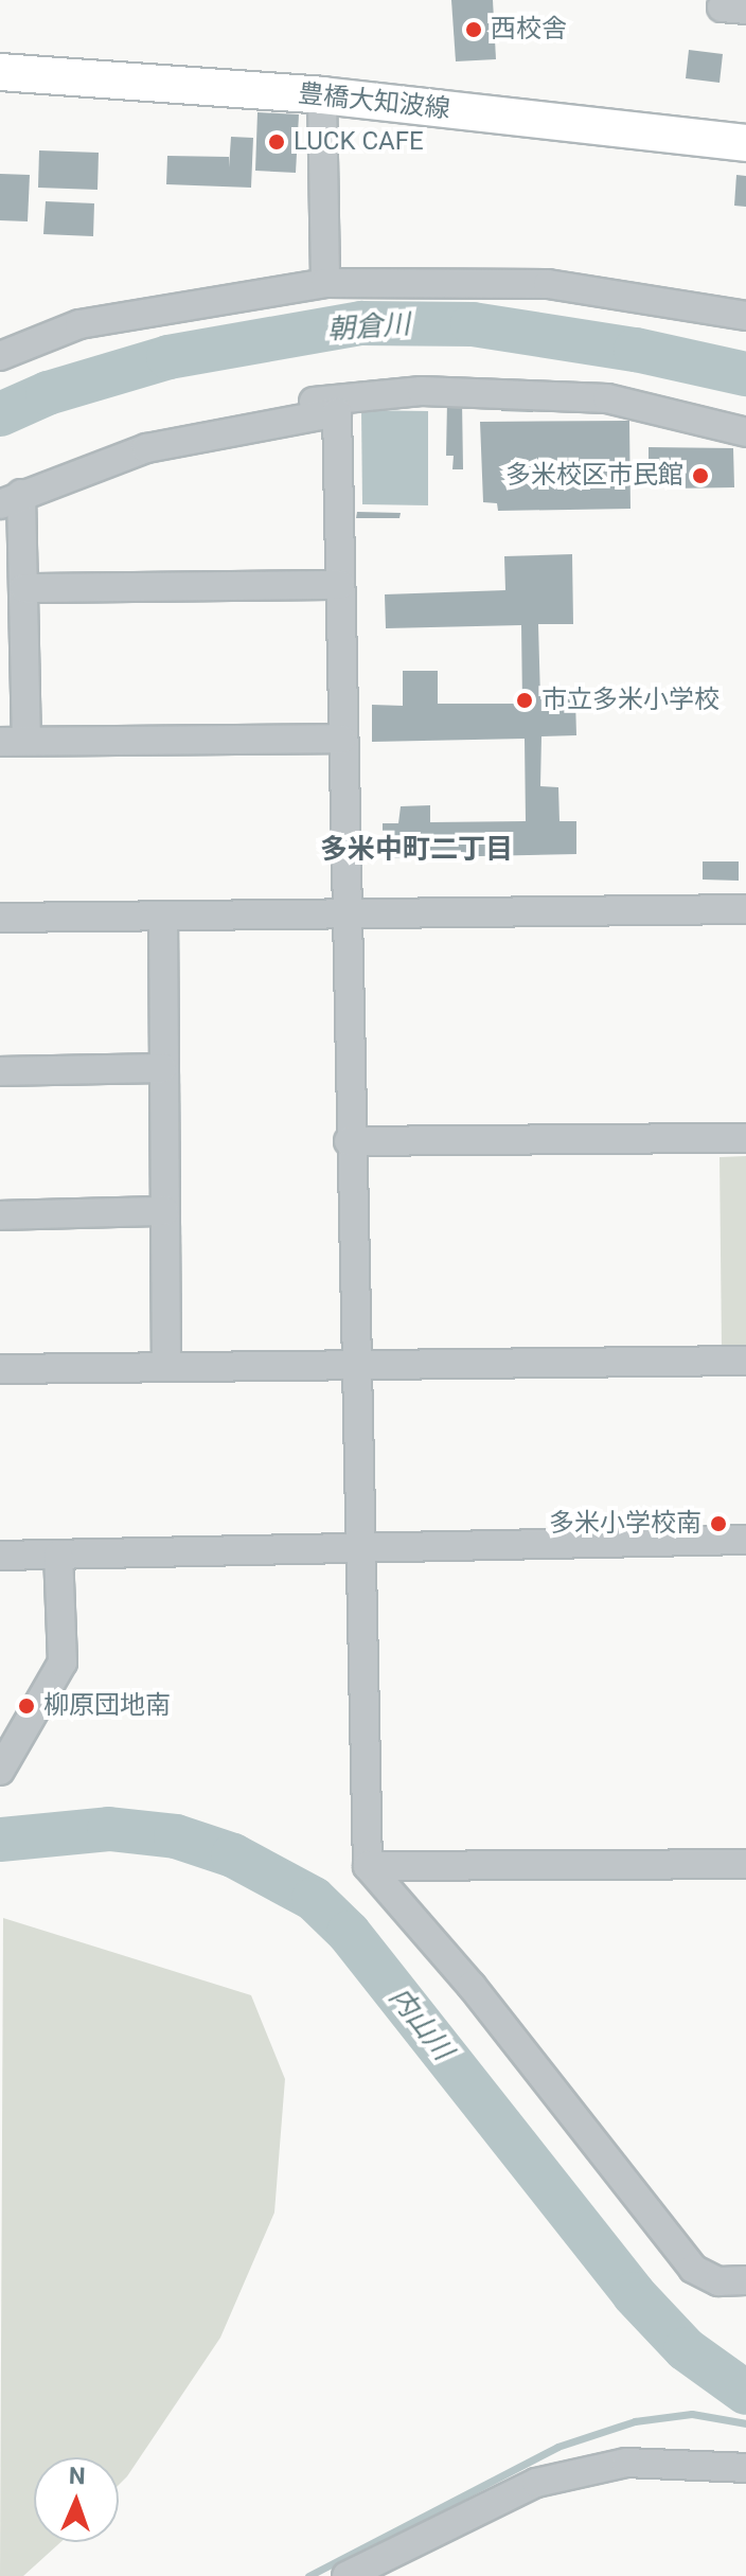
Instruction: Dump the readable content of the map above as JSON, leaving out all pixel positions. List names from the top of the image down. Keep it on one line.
{"streets":{"main road":["豊橋大知波線"]},"districts":["多米中町二丁目"],"water":["朝倉川","内山川"],"places":["西校舎","LUCK CAFE","多米校区市民館","市立多米小学校","多米小学校南","柳原団地南"],"north":"top"}
